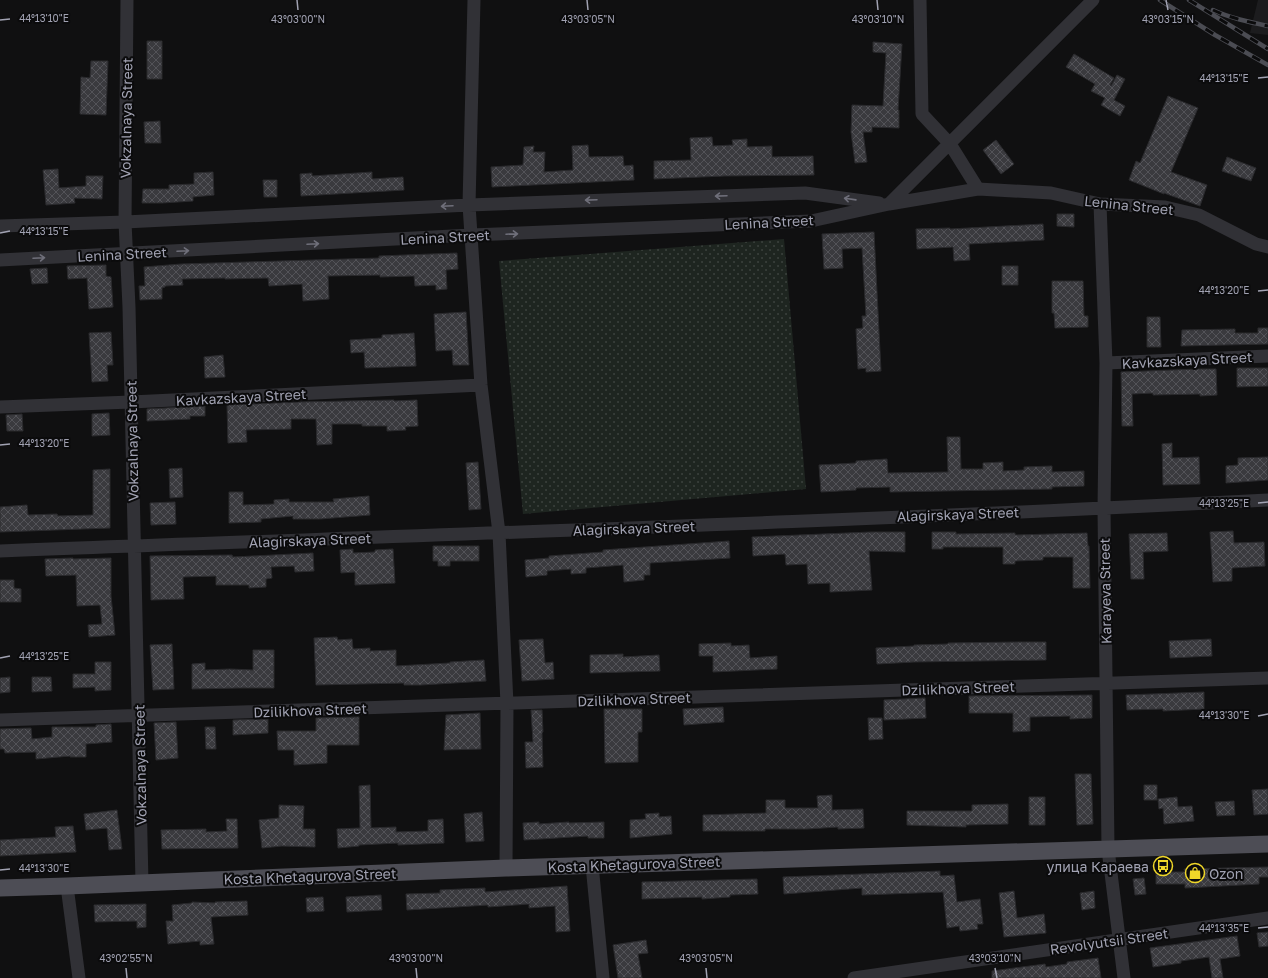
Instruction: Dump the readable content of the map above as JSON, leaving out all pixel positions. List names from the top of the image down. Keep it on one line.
{"streets":{"main road":["Kosta Khetagurova Street"],"street":["Vokzalnaya Street","Lenina Street","Kavkazskaya Street","Alagirskaya Street","Karayeva Street","Dzilikhova Street","Revolyutsii Street"]},"crossings":[["Vokzalnaya Street","Lenina Street"],["Vokzalnaya Street","Kavkazskaya Street"],["Vokzalnaya Street","Alagirskaya Street"],["Vokzalnaya Street","Dzilikhova Street"],["Vokzalnaya Street","Kosta Khetagurova Street"],["Lenina Street","Karayeva Street"],["Kavkazskaya Street","Karayeva Street"],["Alagirskaya Street","Karayeva Street"],["Karayeva Street","Dzilikhova Street"],["Karayeva Street","Kosta Khetagurova Street"],["Karayeva Street","Revolyutsii Street"]],"places":{"bus stop":["улица Караева"],"shop":["Ozon"]},"coordinates":["44°13'10\"E","43°03'00\"N","43°03'05\"N","43°03'10\"N","43°03'15\"N","44°13'15\"E","44°13'20\"E","44°13'25\"E","44°13'30\"E","44°13'35\"E","43°02'55\"N"]}
